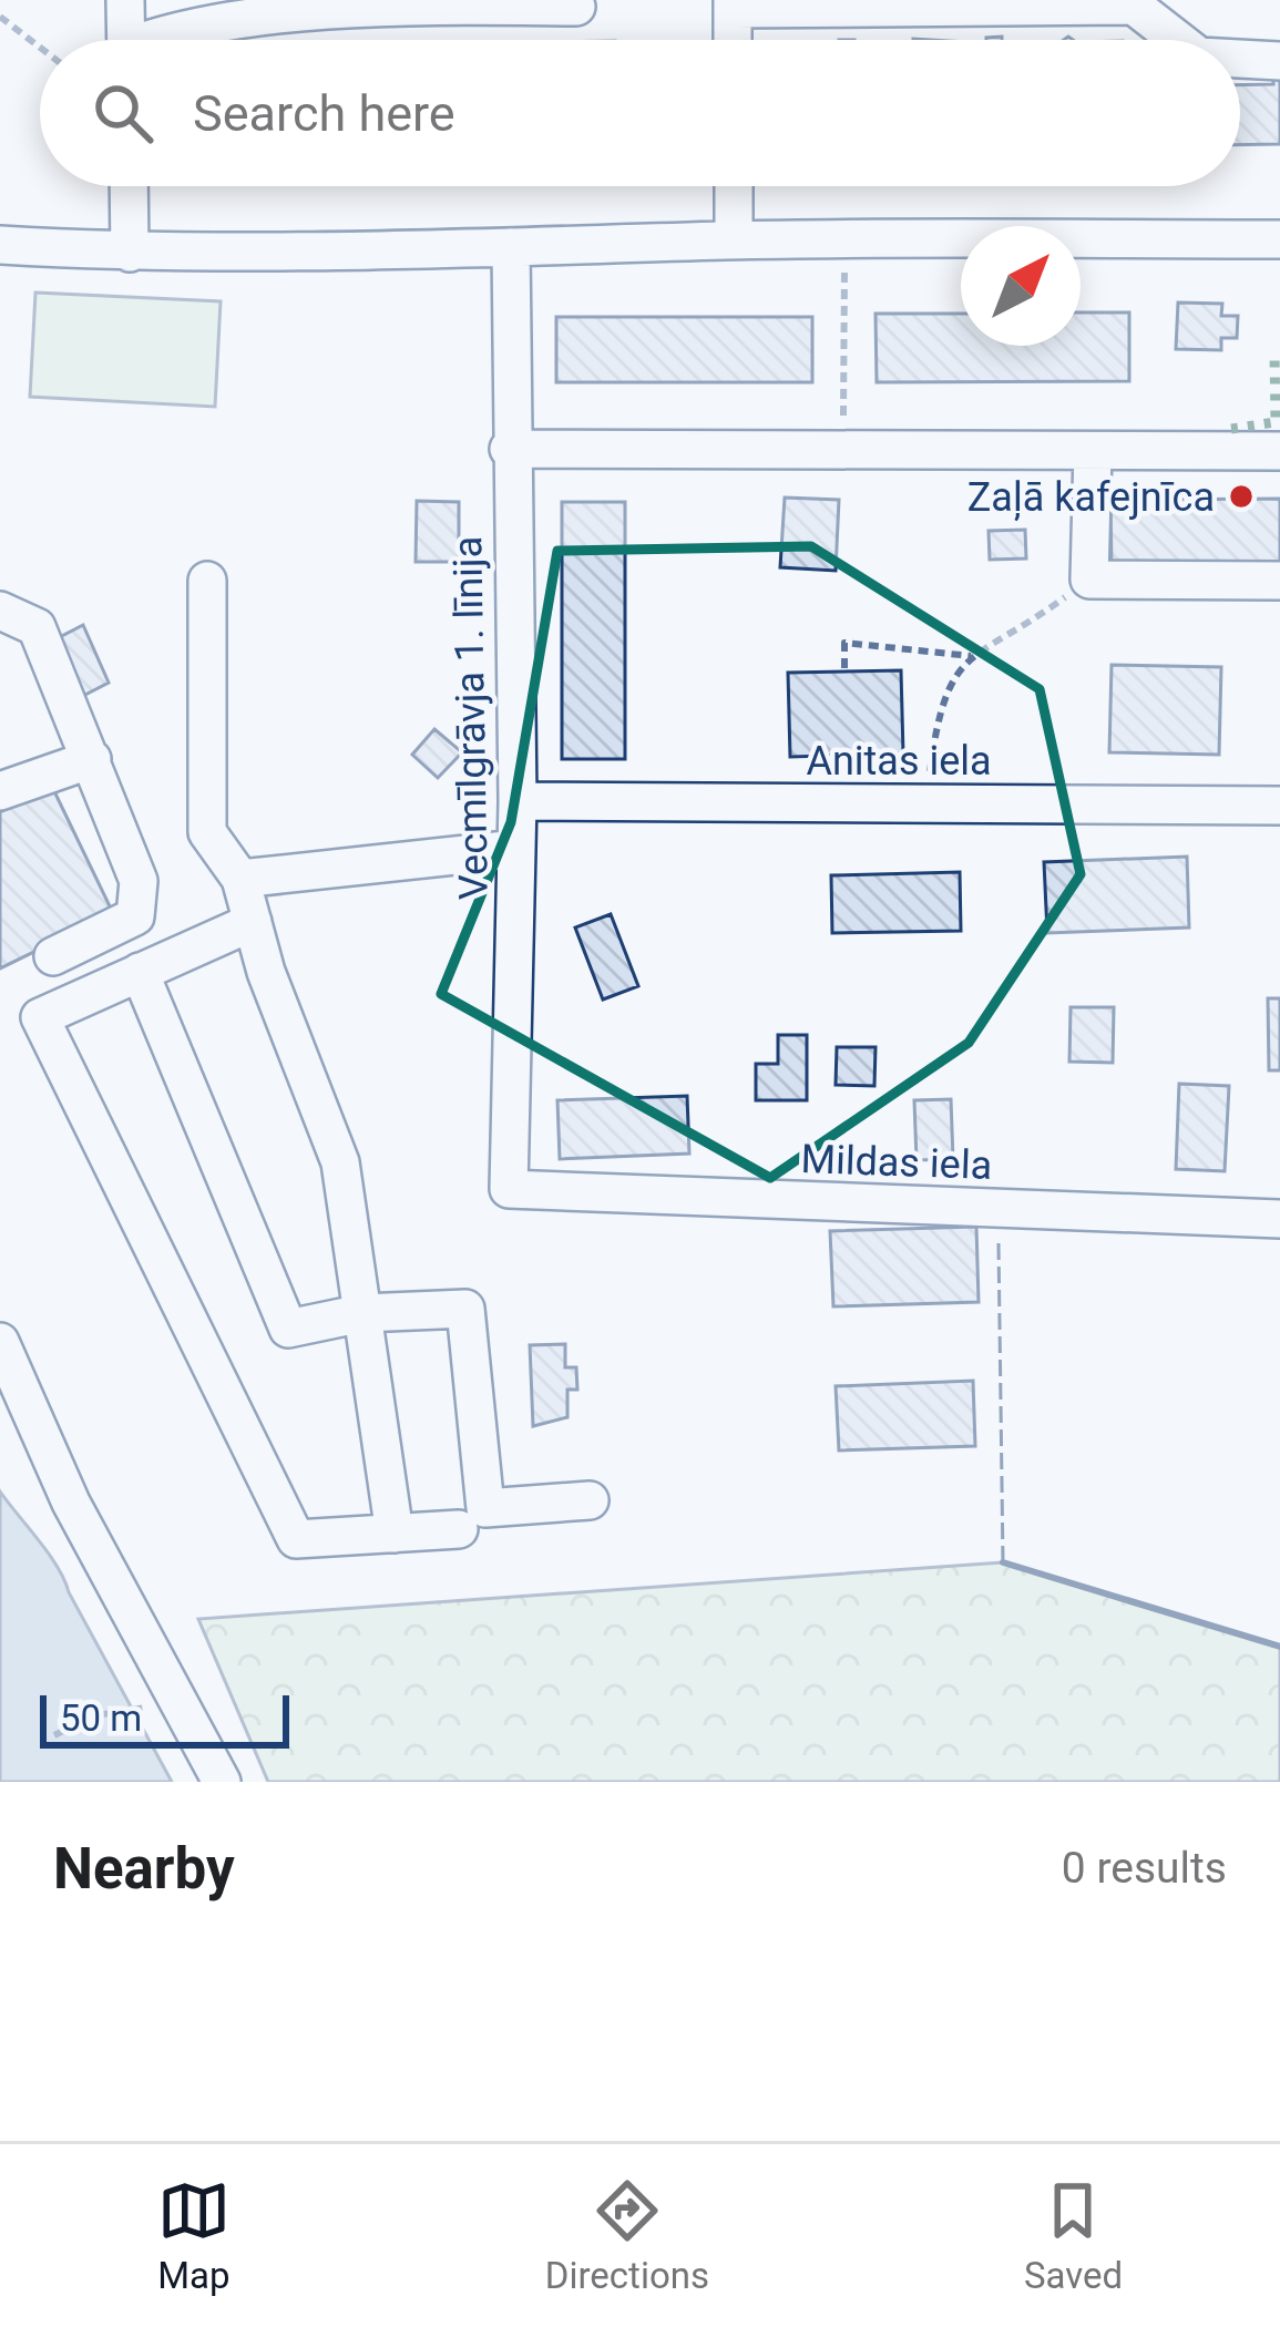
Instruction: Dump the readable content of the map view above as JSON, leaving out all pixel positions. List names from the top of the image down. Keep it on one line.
{"streets":{"street":["Vecmīlgrāvja 1. līnija","Anitas iela","Mildas iela"]},"crossings":[["Vecmīlgrāvja 1. līnija","Anitas iela"],["Vecmīlgrāvja 1. līnija","Mildas iela"]],"places":["Zaļā kafejnīca"],"scale_bar":"50 m","north":"top right","page":{"search":"Search here","scale":"50 m","heading":["Nearby","0 results"],"nav":["Map","Directions","Saved"]}}
